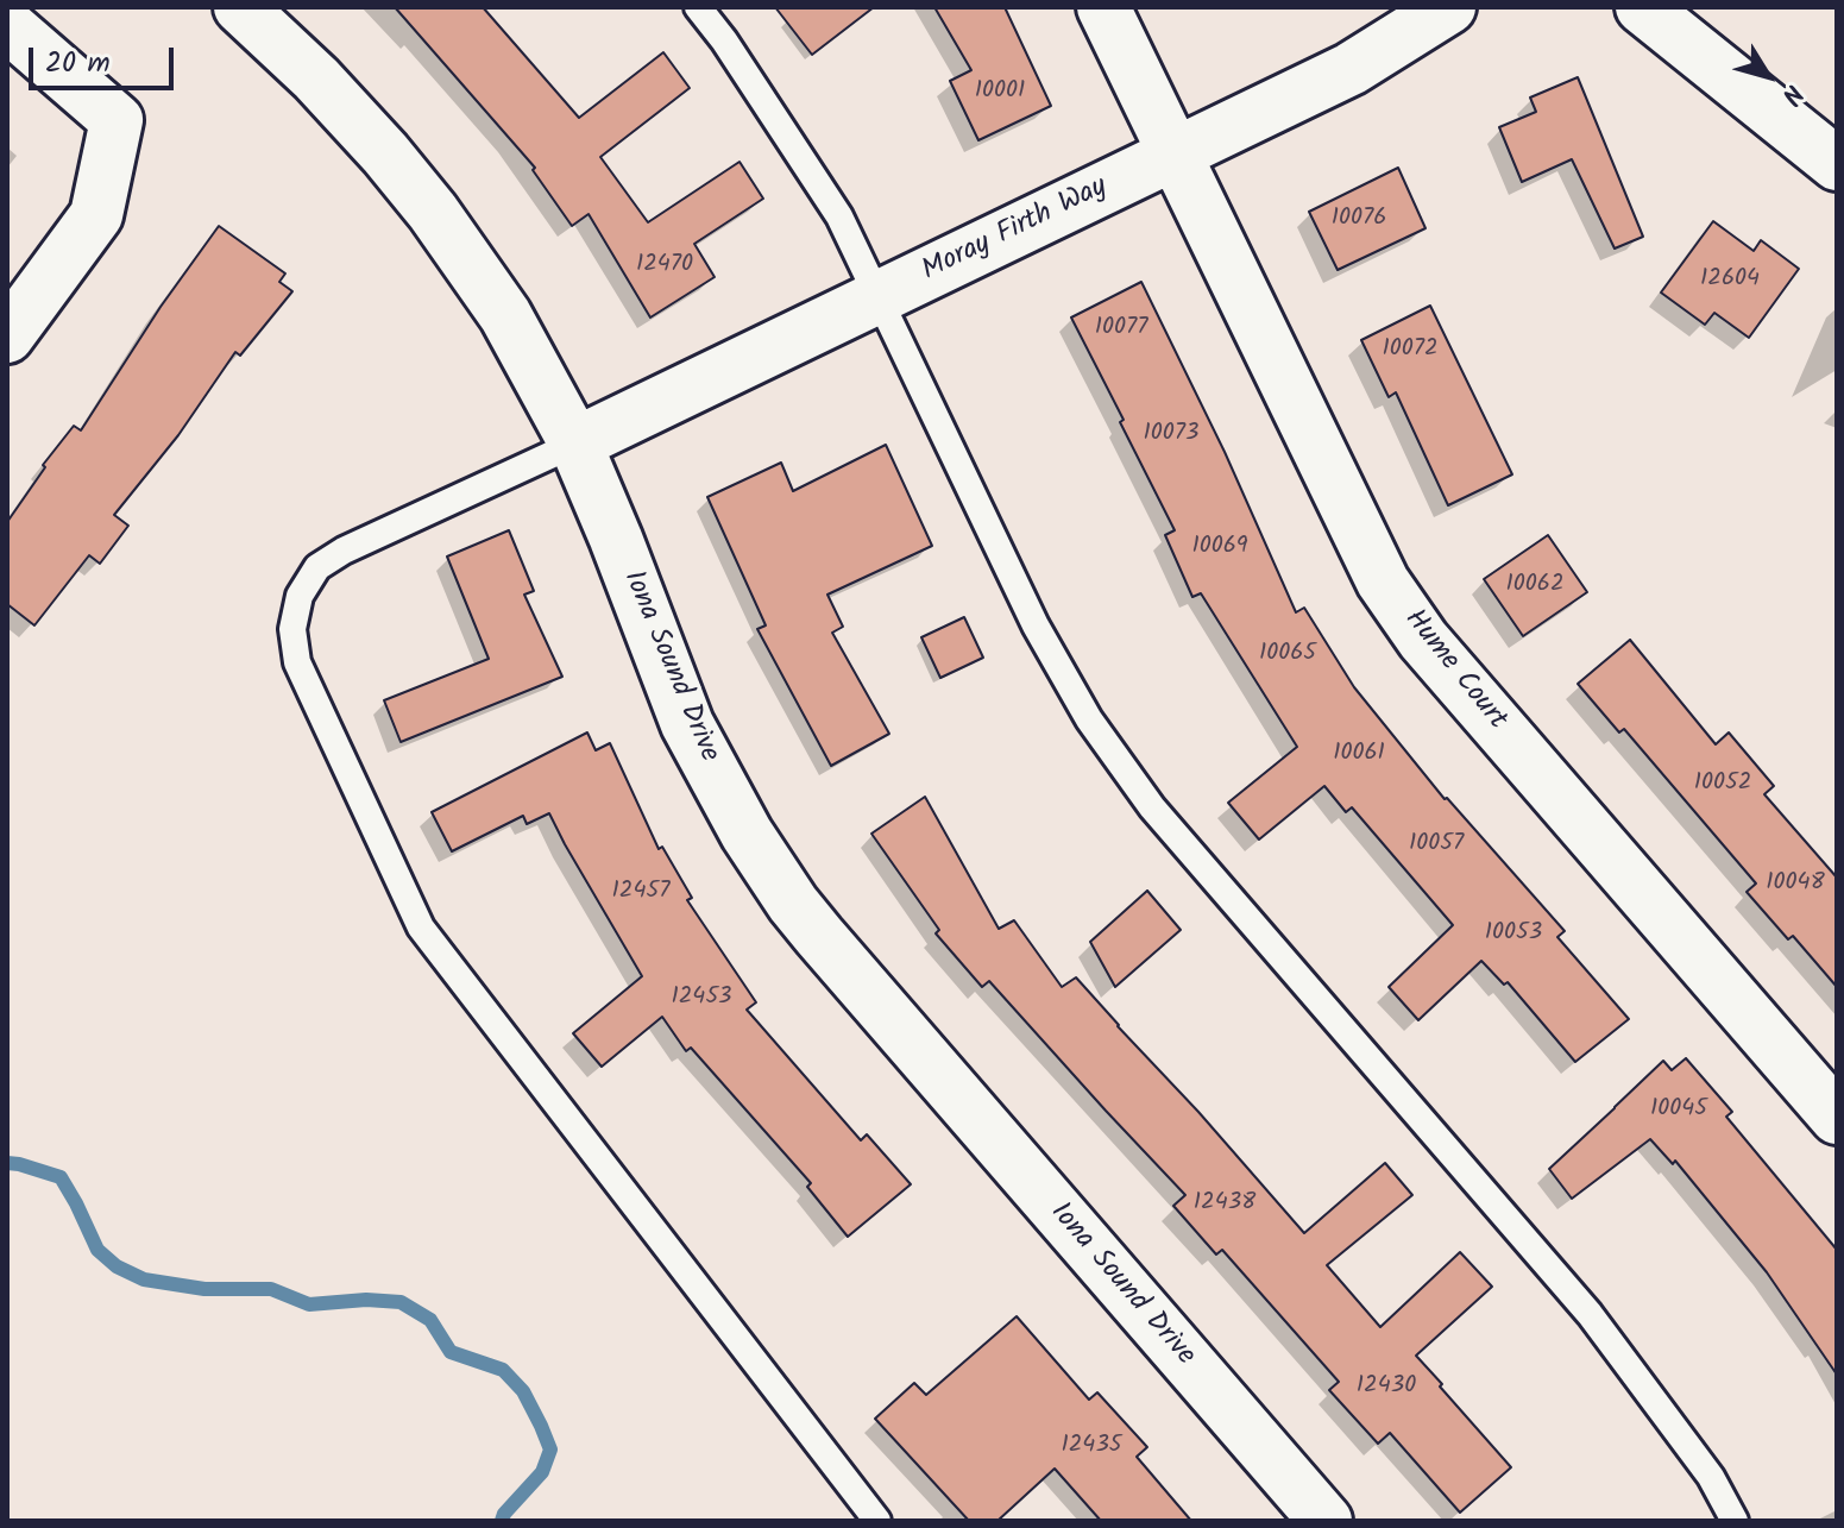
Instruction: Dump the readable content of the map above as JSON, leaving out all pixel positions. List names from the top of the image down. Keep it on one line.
{"streets":{"street":["Moray Firth Way","Iona Sound Drive","Hume Court"]},"crossings":[["Moray Firth Way","Iona Sound Drive"],["Moray Firth Way","Hume Court"]],"house_numbers":["10001","10076","12470","12604","10077","10072","10073","10069","10062","10065","10061","10052","10057","10048","12457","10053","12453","10045","12438","12430","12435"],"scale_bar":"20 m","north":"bottom right"}
